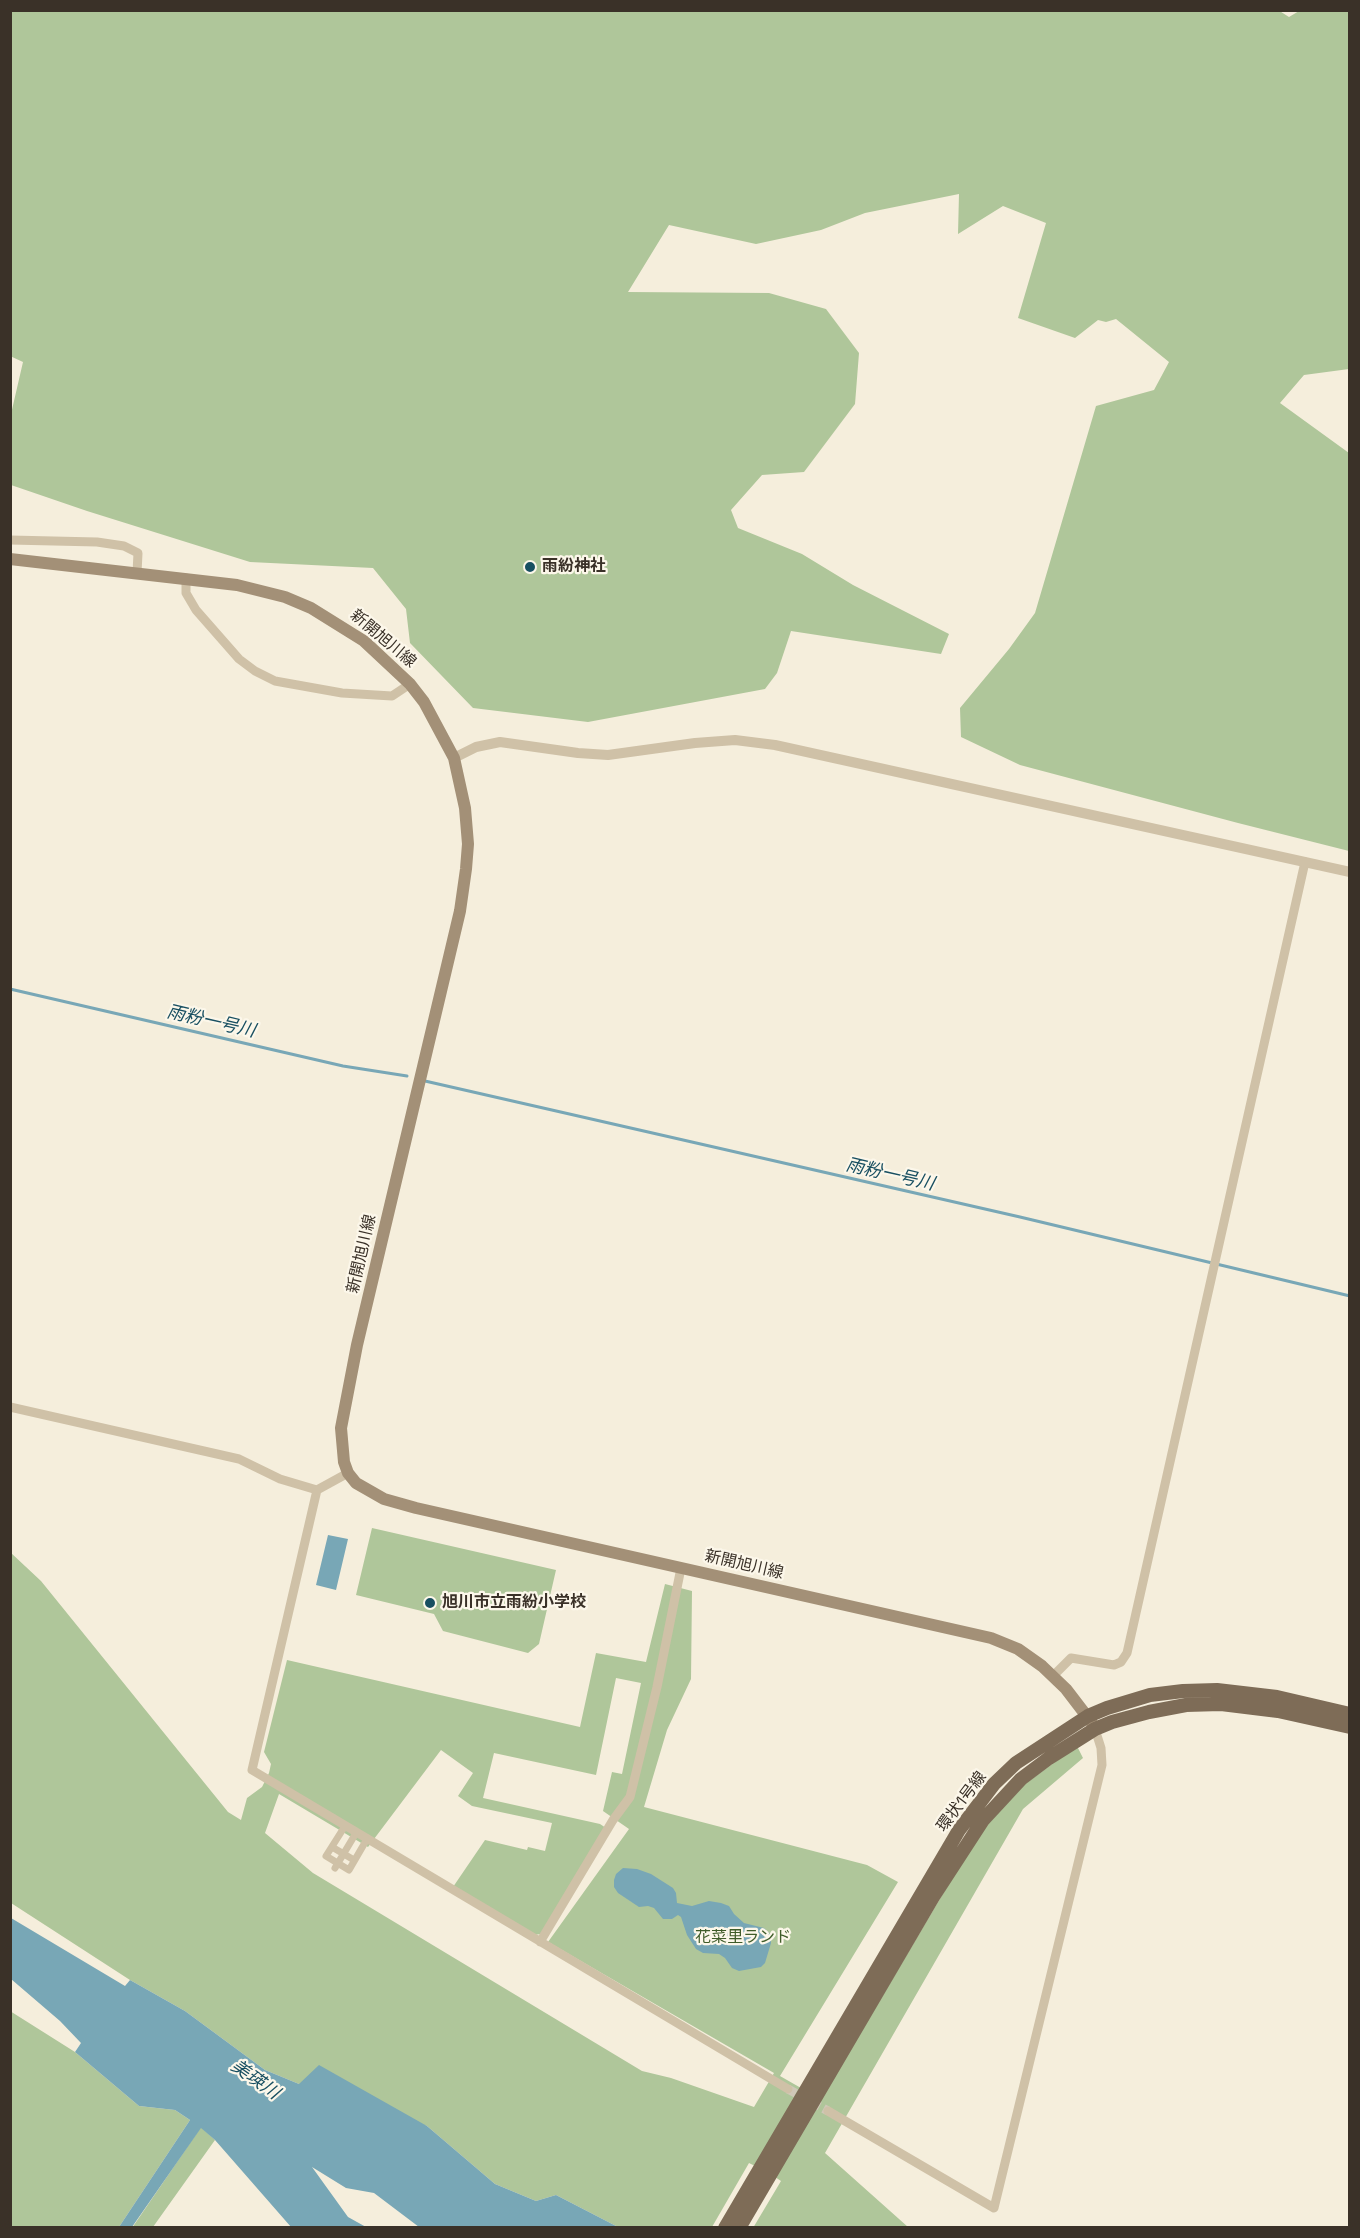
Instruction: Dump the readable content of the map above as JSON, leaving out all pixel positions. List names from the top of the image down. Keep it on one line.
{"streets":{"main road":["新開旭川線","環状1号線"]},"crossings":[["新開旭川線","環状1号線"]],"water":["雨粉一号川","美瑛川"],"parks":["花菜里ランド"],"places":["雨紛神社","旭川市立雨紛小学校"]}
